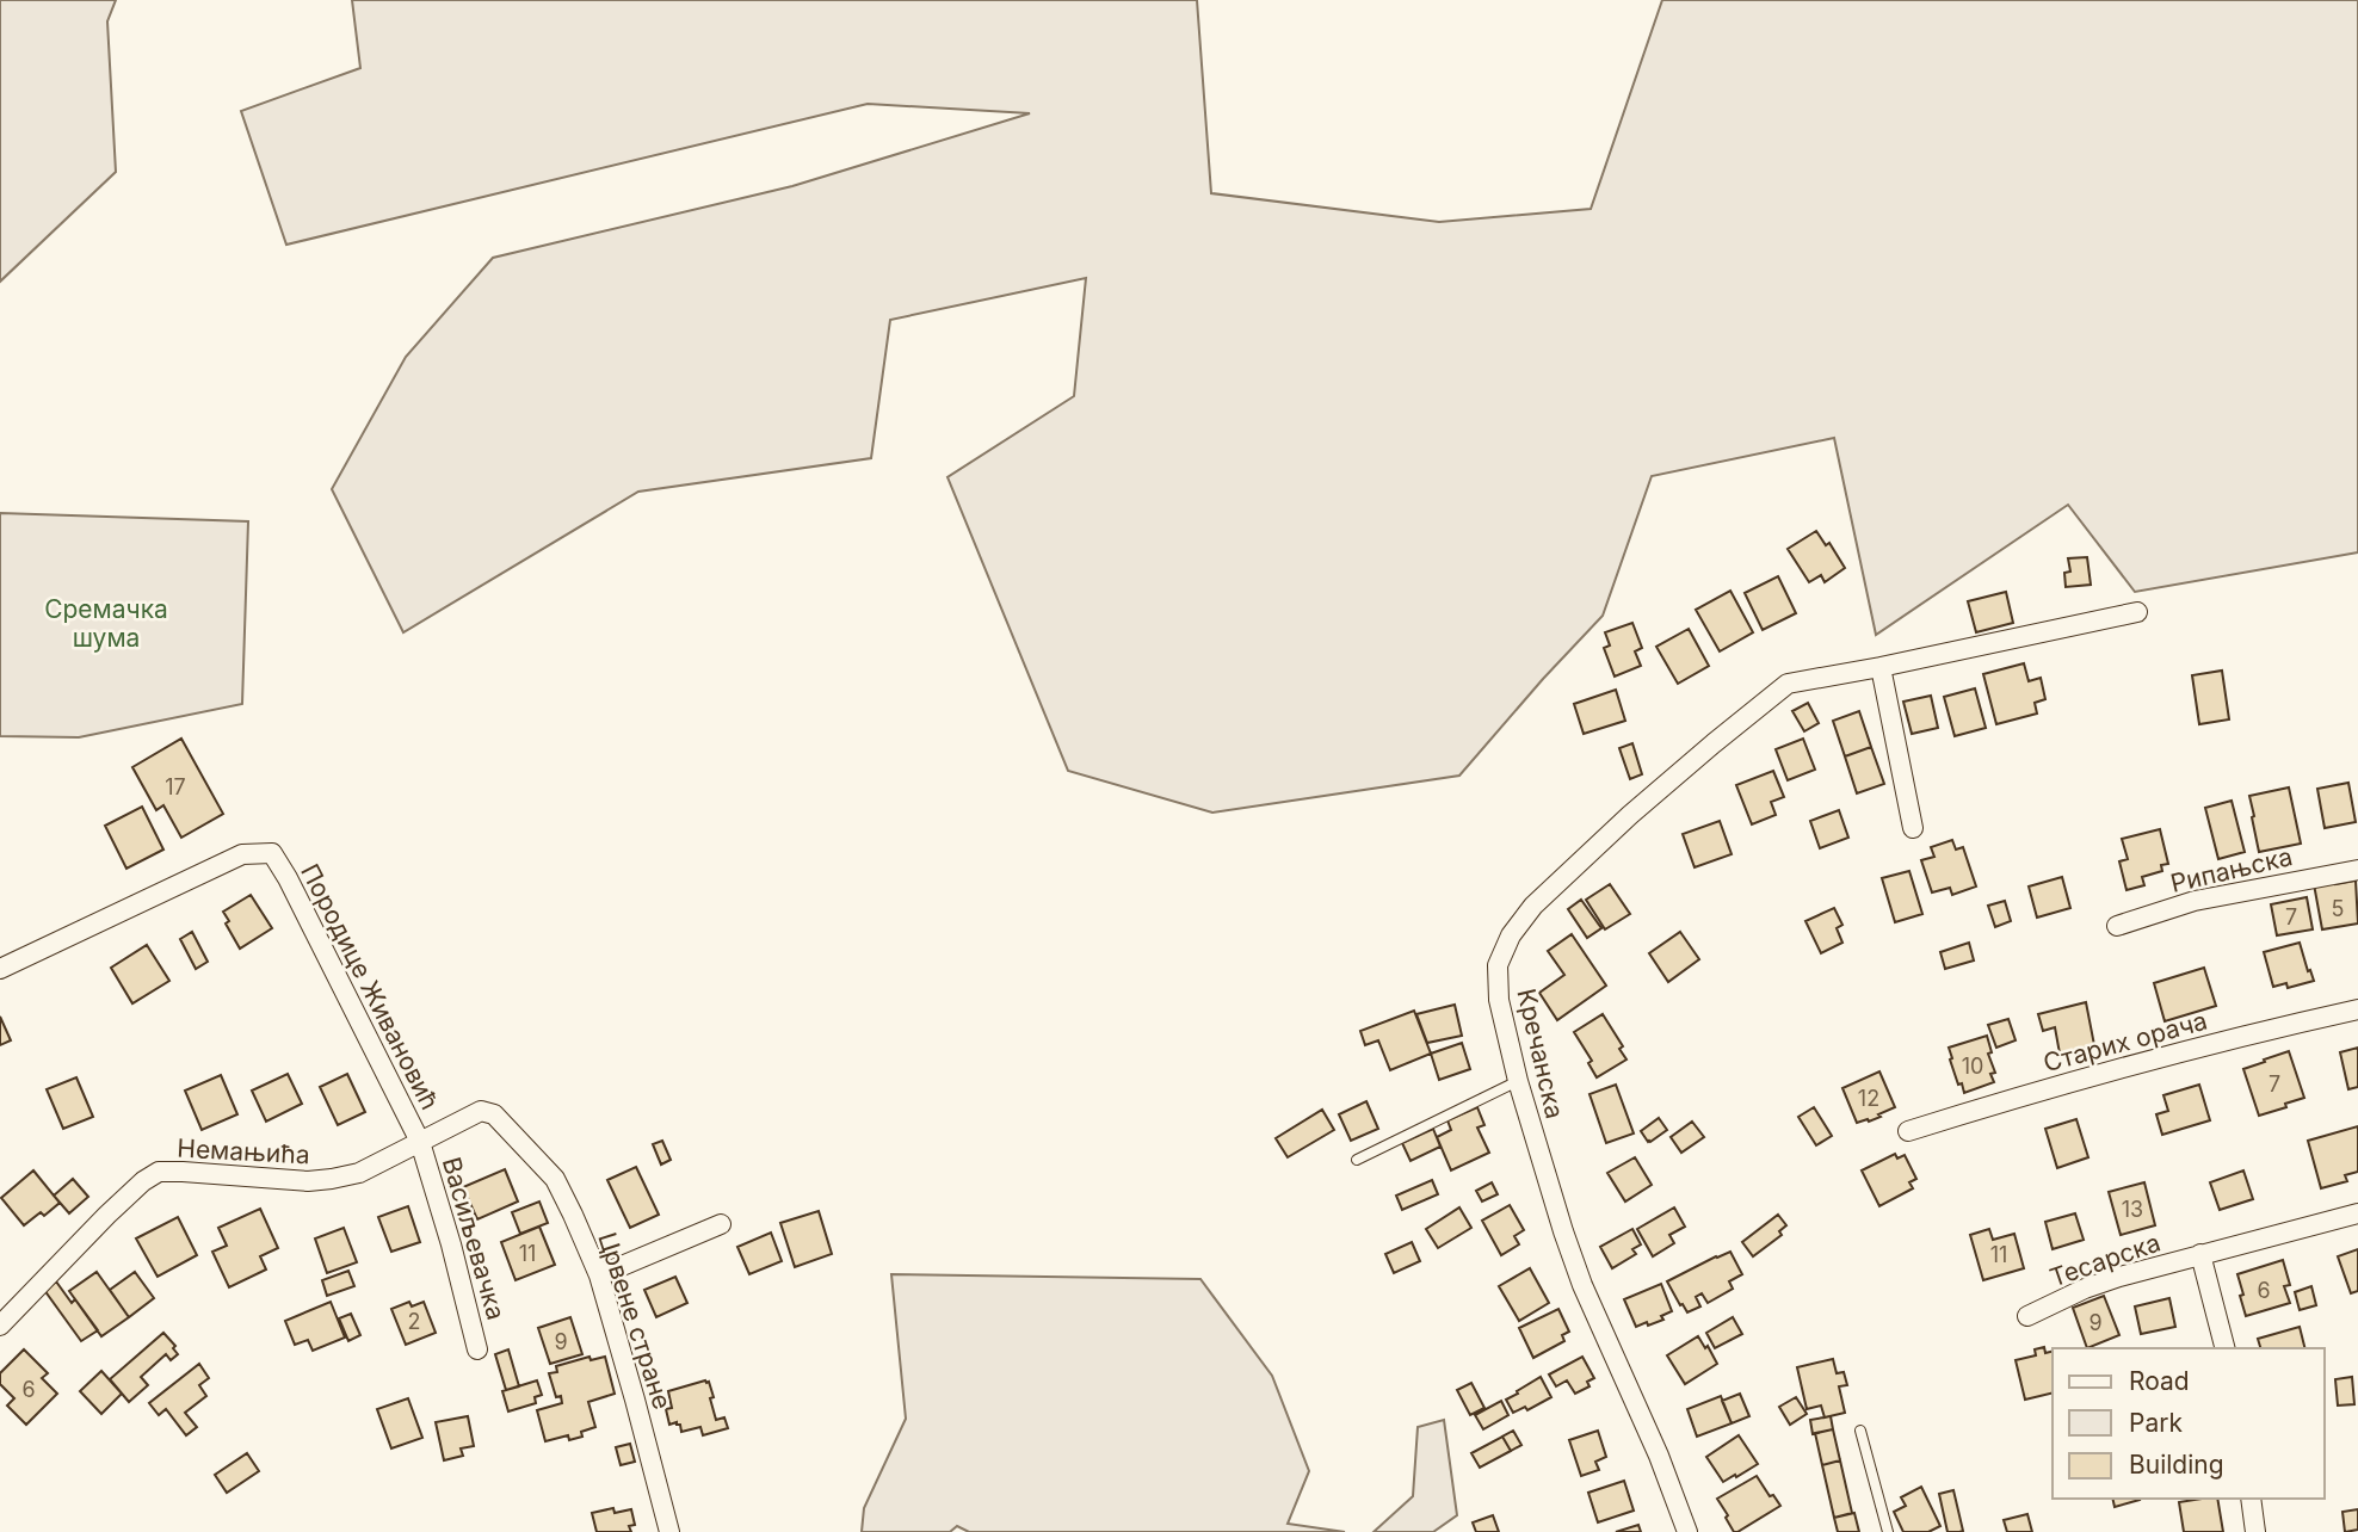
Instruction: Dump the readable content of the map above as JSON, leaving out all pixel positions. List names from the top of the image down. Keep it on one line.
{"streets":{"street":["Рипањска","Породице Живановић","Старих орача","Кречанска","Немањића","Васиљевачка","Тесарска","Црвене стране"]},"crossings":[["Породице Живановић","Немањића"],["Породице Живановић","Васиљевачка"],["Немањића","Васиљевачка"],["Немањића","Црвене стране"]],"parks":["Сремачка шума"],"house_numbers":["17","5","7","10","7","12","13","11","11","6","2","9","9","6"],"legend":["Road","Park","Building"]}
